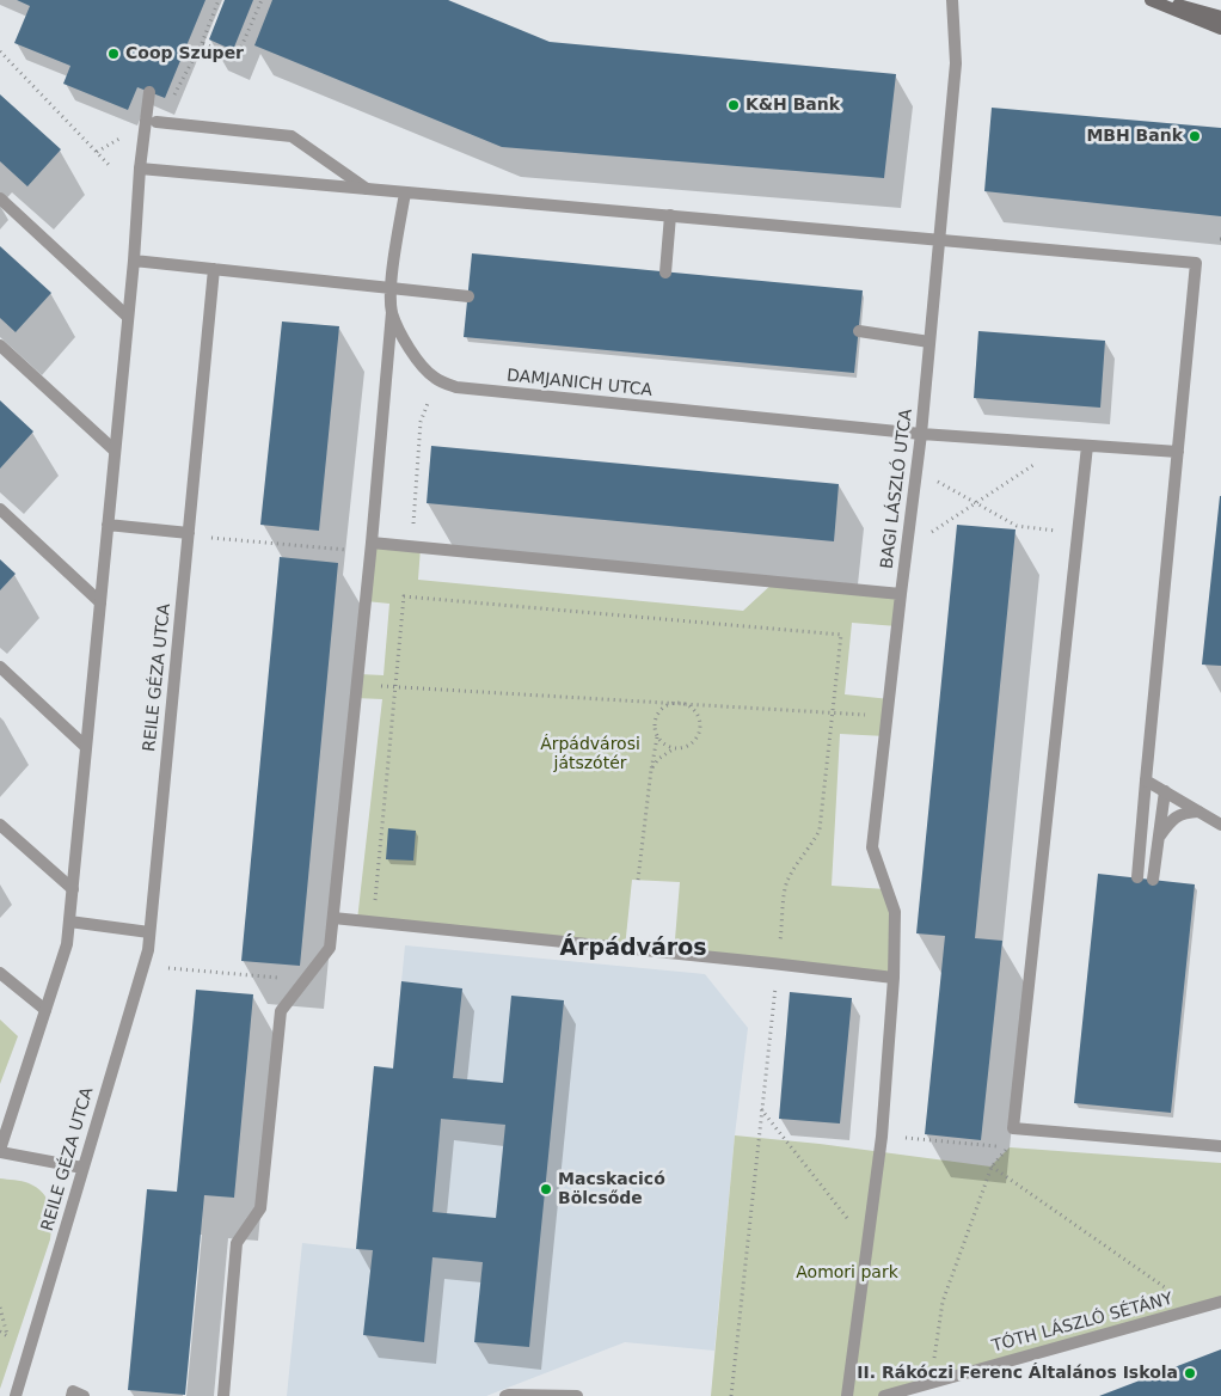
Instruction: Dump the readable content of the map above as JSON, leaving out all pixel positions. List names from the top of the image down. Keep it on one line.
{"streets":{"street":["DAMJANICH UTCA","BAGI LÁSZLÓ UTCA","REILE GÉZA UTCA","TÓTH LÁSZLÓ SÉTÁNY"]},"crossings":[["DAMJANICH UTCA","BAGI LÁSZLÓ UTCA"]],"districts":["Árpádváros"],"parks":["Árpádvárosi játszótér","Aomori park"],"places":["Coop Szuper","K&H Bank","MBH Bank","Macskacicó Bölcsőde","II. Rákóczi Ferenc Általános Iskola"]}
